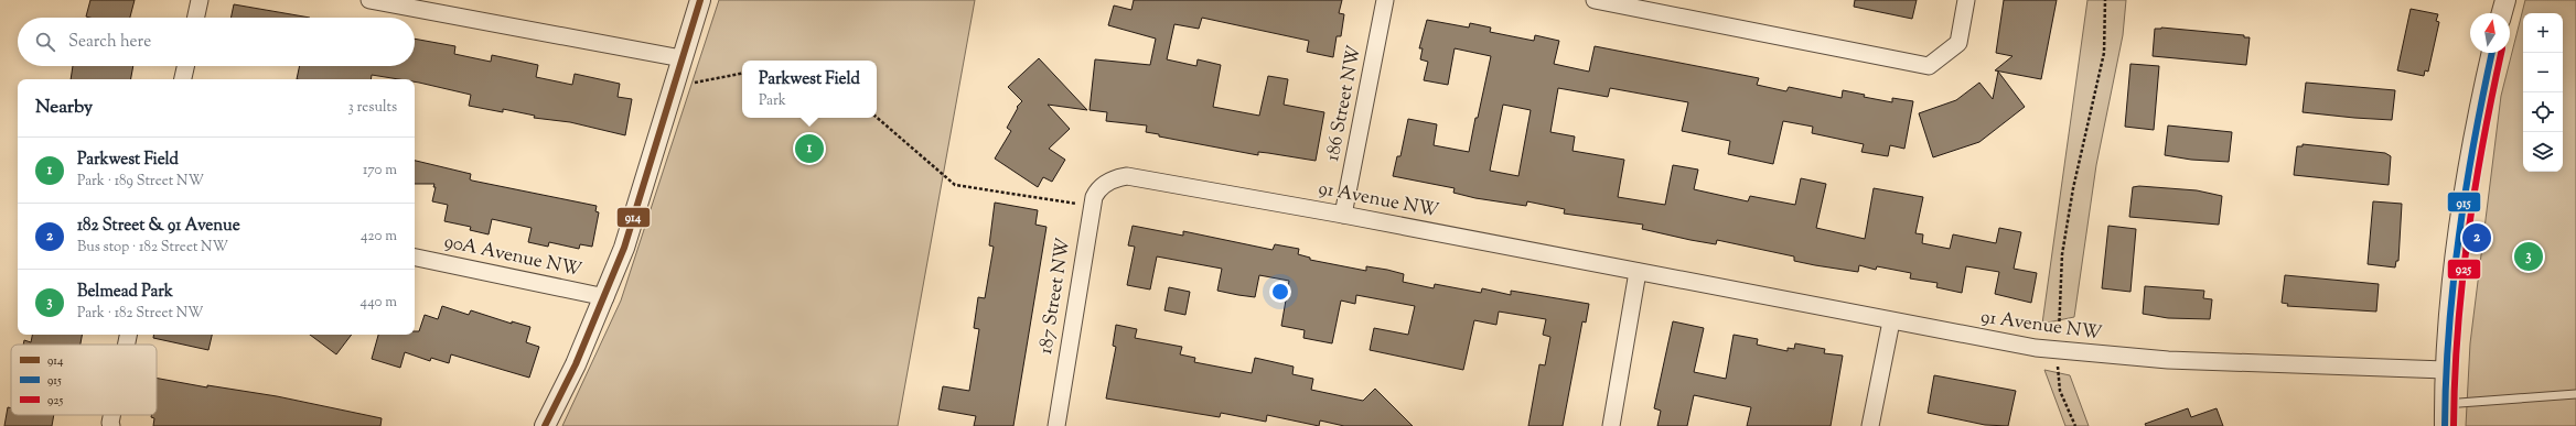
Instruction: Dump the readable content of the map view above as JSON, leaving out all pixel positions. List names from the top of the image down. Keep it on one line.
{"streets":{"street":["186 Street NW","91 Avenue NW","90A Avenue NW","187 Street NW"]},"crossings":[["186 Street NW","91 Avenue NW"],["91 Avenue NW","187 Street NW"]],"lines":["transit line 914","transit line 915","transit line 925"],"legend":["914","915","925"],"north":"top","page":{"map_buttons":["+","−"],"search":"Search here","popup":["Parkwest Field","Park"],"heading":["Nearby","3 results"],"pins":["1","2","3"],"list":[{"mark":"1","name":"Parkwest Field","note":"Park · 189 Street NW","value":"170 m"},{"mark":"2","name":"182 Street & 91 Avenue","note":"Bus stop · 182 Street NW","value":"420 m"},{"mark":"3","name":"Belmead Park","note":"Park · 182 Street NW","value":"440 m"}]}}
